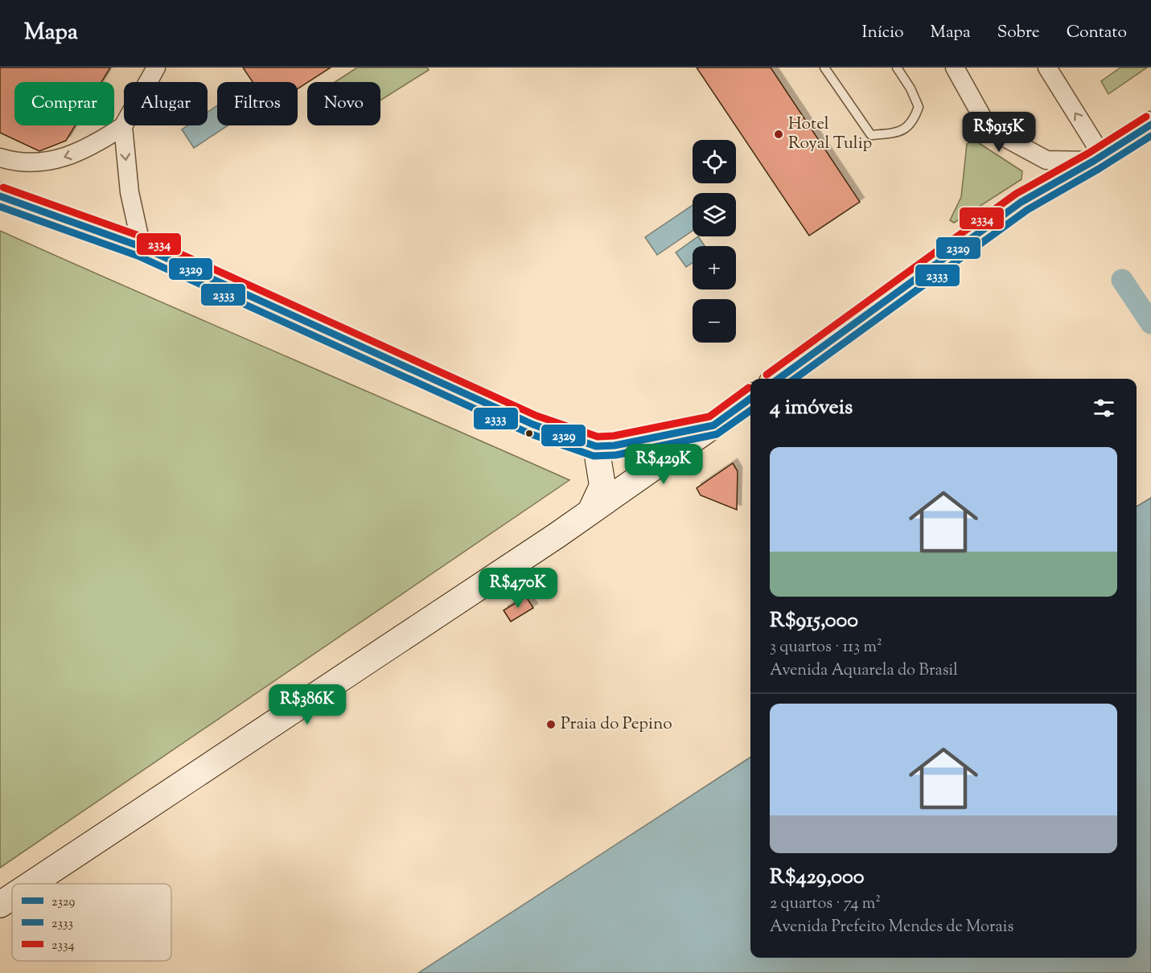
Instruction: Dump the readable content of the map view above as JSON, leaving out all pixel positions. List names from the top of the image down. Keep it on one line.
{"places":["Hotel Royal Tulip","Praia do Pepino"],"lines":["transit line 2334","transit line 2329","transit line 2333"],"legend":["2329","2333","2334"],"page":{"header":"Mapa","nav":["Início","Mapa","Sobre","Contato"],"chip":["Comprar","Alugar","Filtros","Novo"],"price":["R$915K","R$429K","R$470K","R$386K"],"map_buttons":["+","−"],"heading":"4 imóveis","list":[{"name":"R$915,000","note":"3 quartos · 113 m² · Avenida Aquarela do Brasil"},{"name":"R$429,000","note":"2 quartos · 74 m² · Avenida Prefeito Mendes de Morais"}]}}
